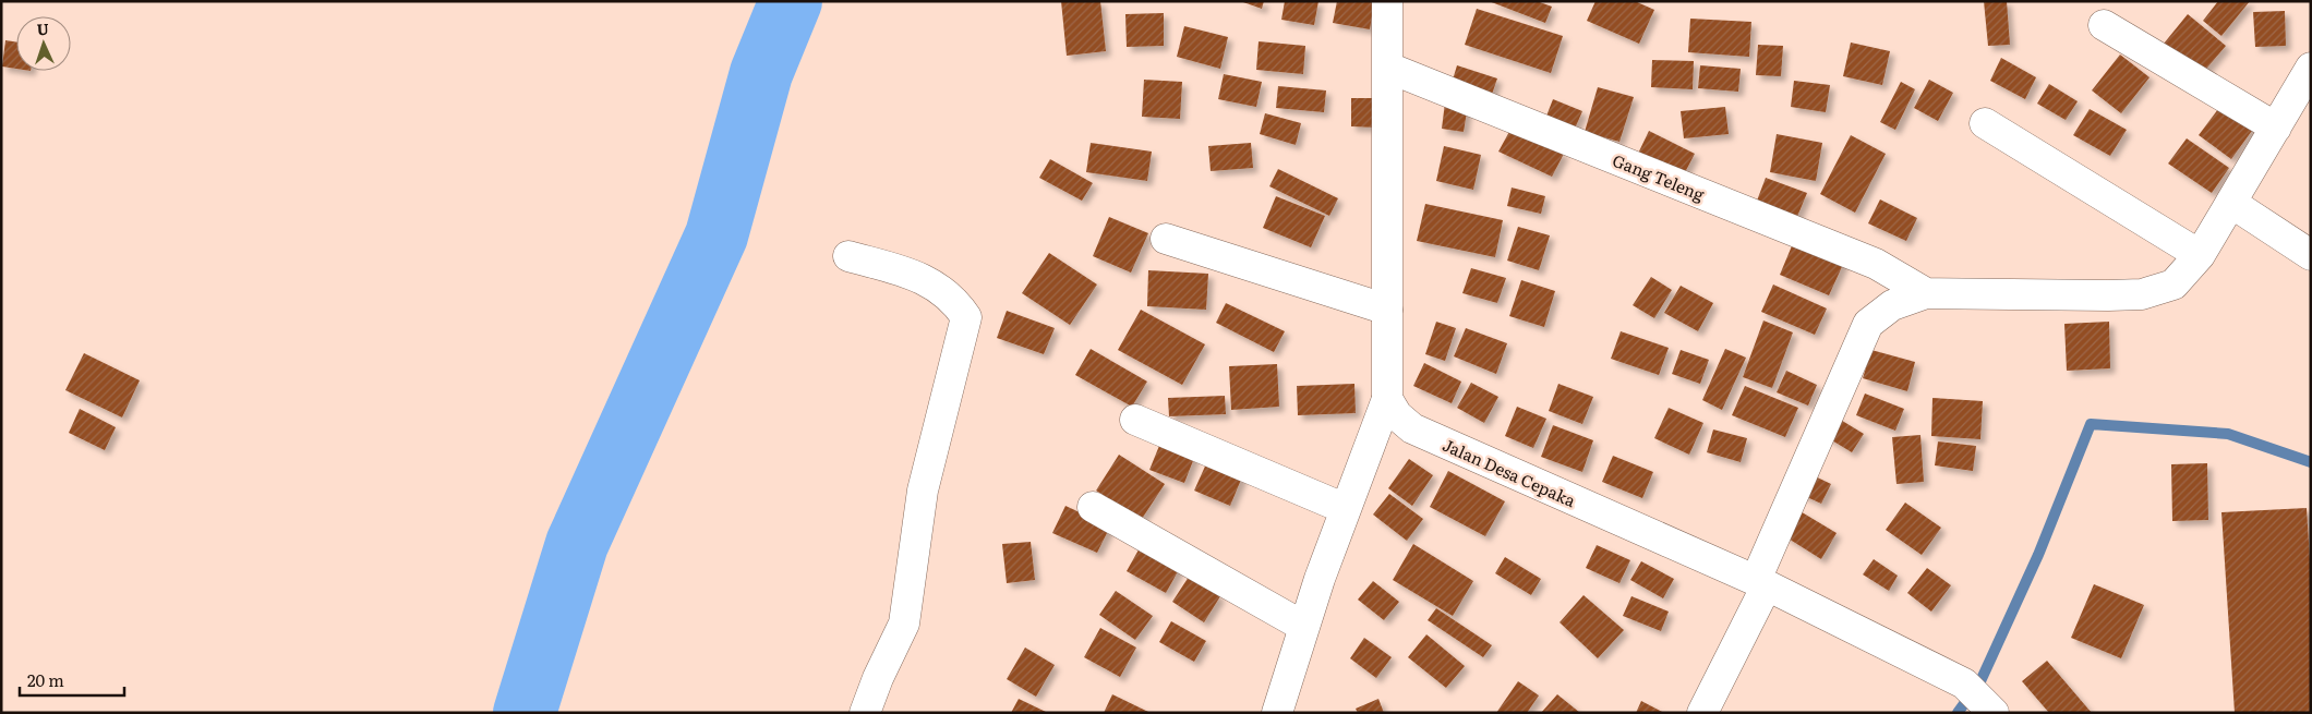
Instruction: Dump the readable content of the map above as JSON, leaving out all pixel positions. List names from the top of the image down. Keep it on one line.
{"streets":{"street":["Gang Teleng","Jalan Desa Cepaka"]},"scale_bar":"20 m","north":"top"}
